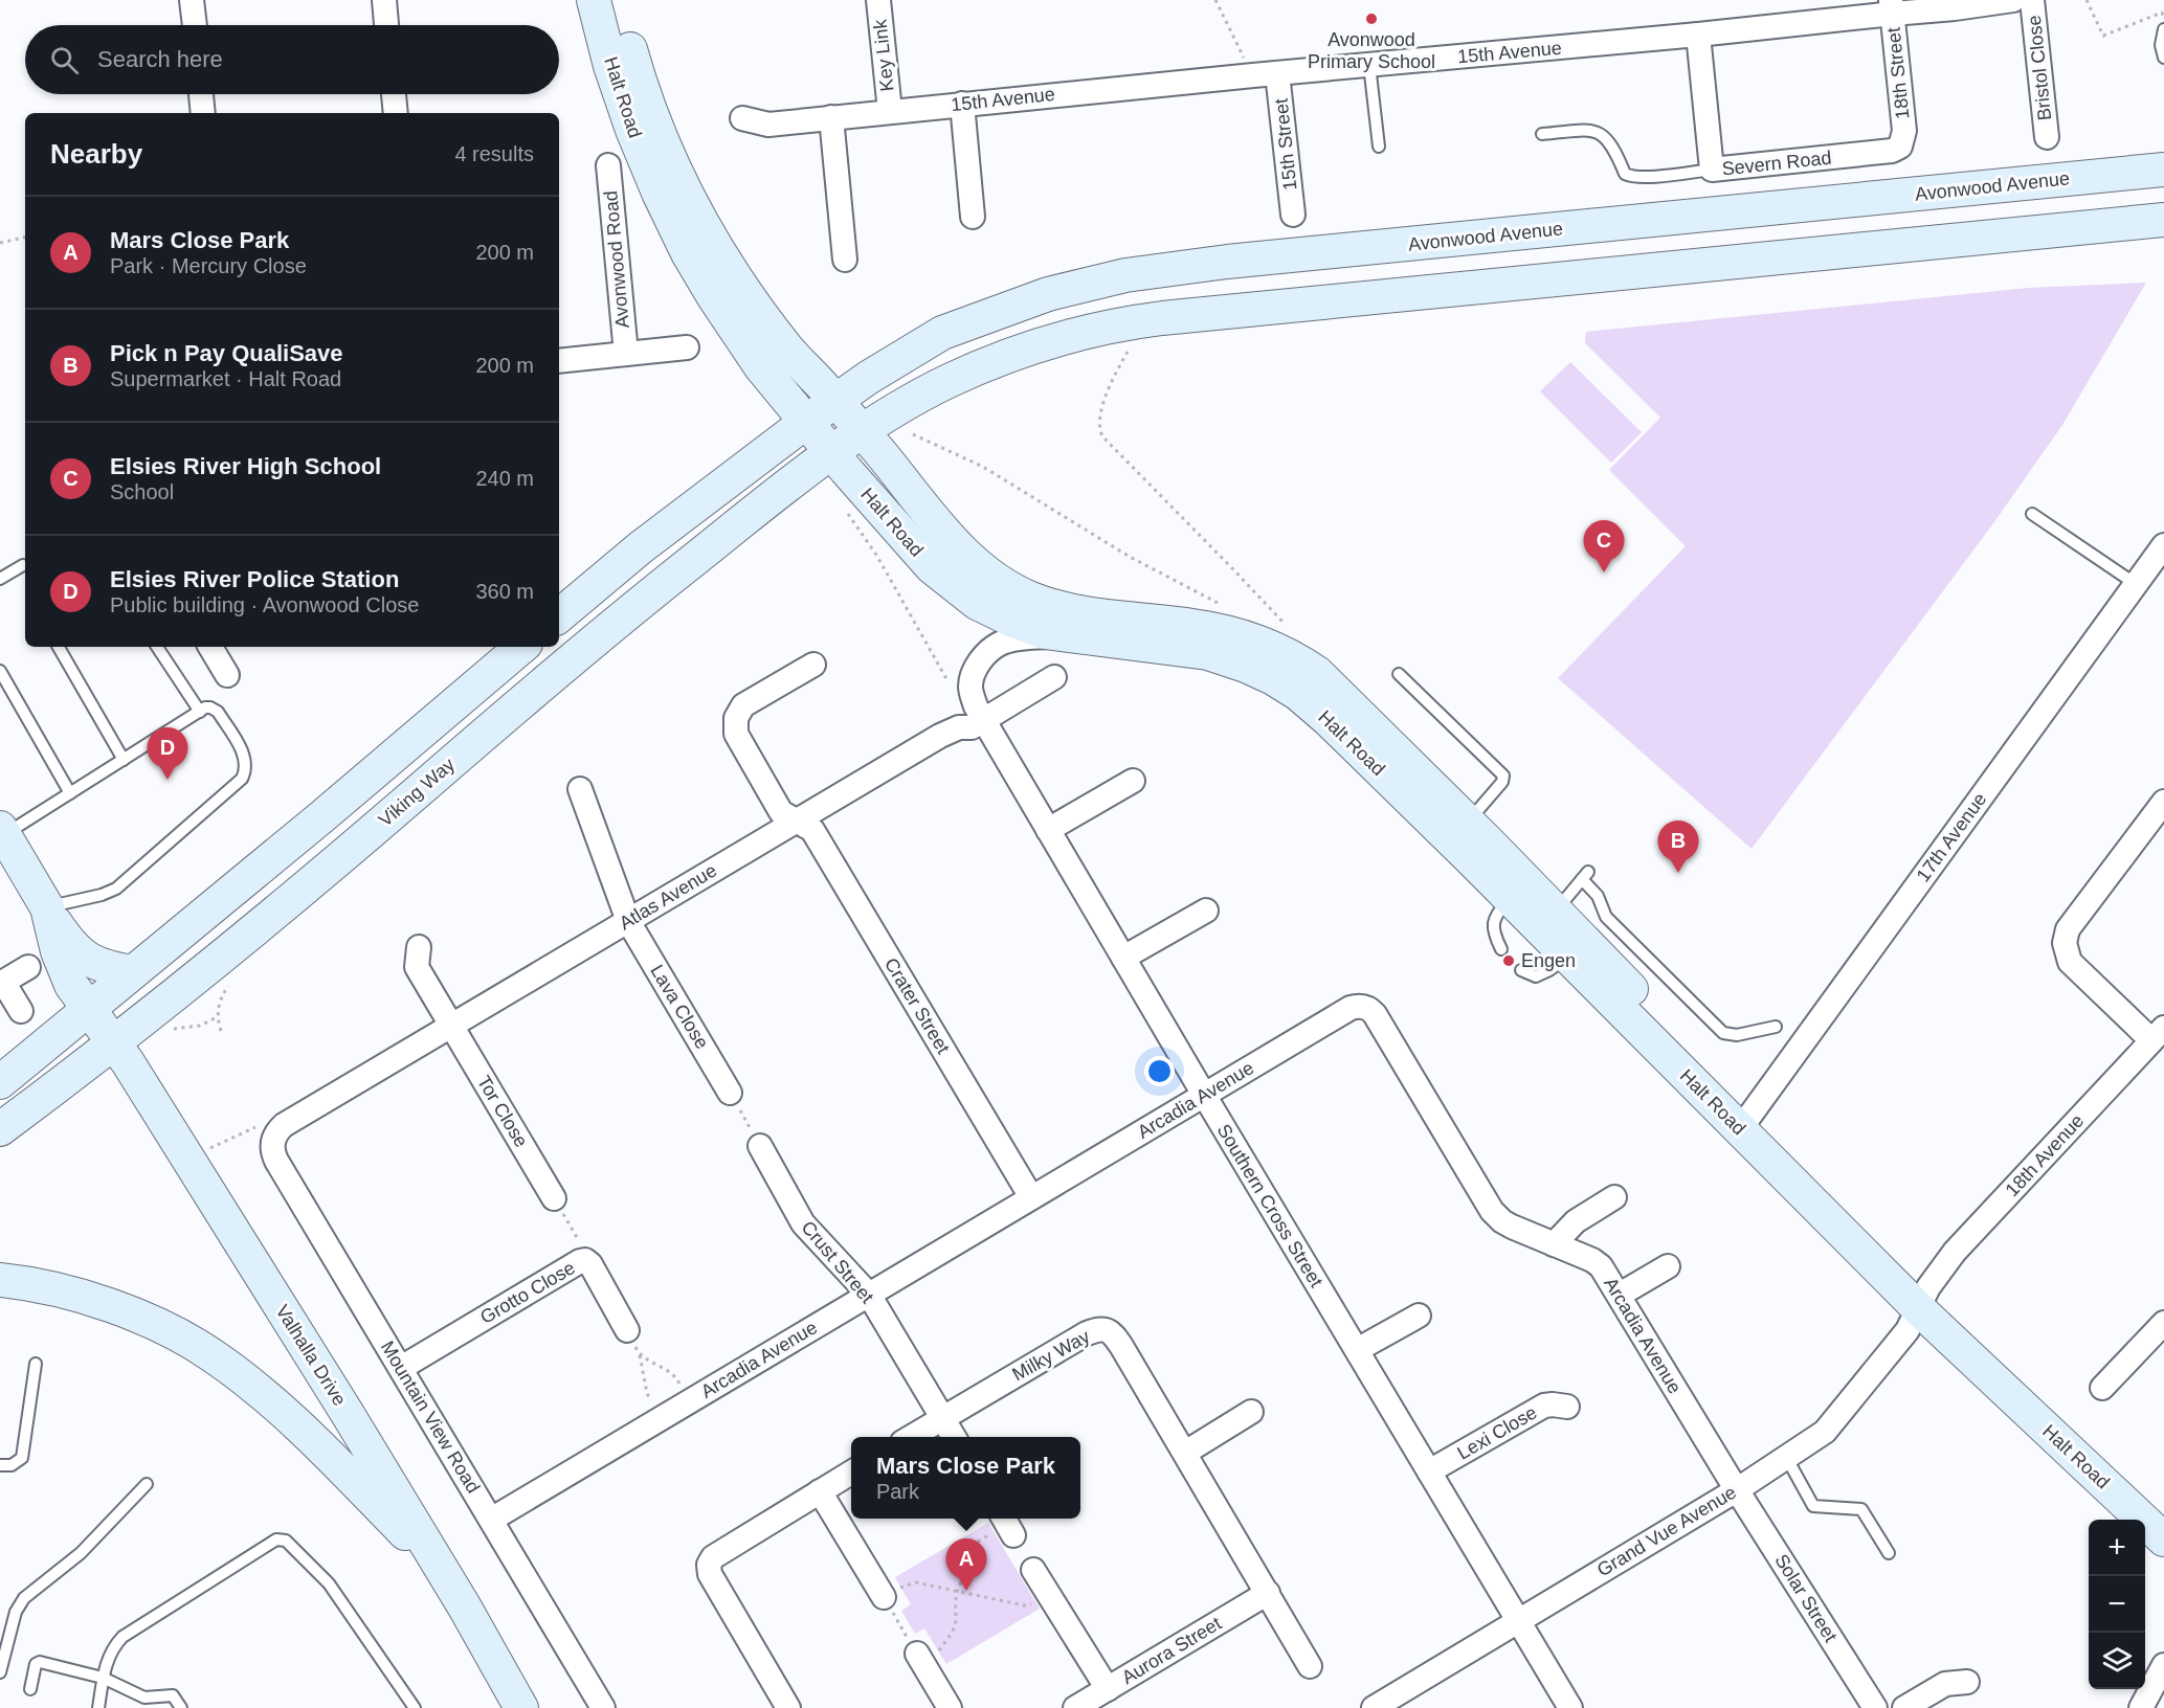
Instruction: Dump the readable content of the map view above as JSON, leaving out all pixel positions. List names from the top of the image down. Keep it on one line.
{"streets":{"main road":["Halt Road","Avonwood Avenue","Viking Way","Valhalla Drive"],"street":["15th Avenue","Key Link","Bristol Close","18th Street","15th Street","Severn Road","Avonwood Road","17th Avenue","Atlas Avenue","Crater Street","Lava Close","Arcadia Avenue","Tor Close","18th Avenue","Southern Cross Street","Crust Street","Grotto Close","Milky Way","Mountain View Road","Lexi Close","Grand Vue Avenue","Solar Street","Aurora Street"]},"crossings":[["15th Avenue","Key Link"],["15th Avenue","18th Street"],["15th Avenue","15th Street"],["15th Avenue","Severn Road"],["18th Street","Severn Road"],["Halt Road","Avonwood Avenue"],["Halt Road","Viking Way"],["Halt Road","17th Avenue"],["Halt Road","18th Avenue"],["Halt Road","Southern Cross Street"],["Halt Road","Grand Vue Avenue"],["Viking Way","Valhalla Drive"],["Atlas Avenue","Crater Street"],["Atlas Avenue","Lava Close"],["Atlas Avenue","Tor Close"],["Atlas Avenue","Southern Cross Street"],["Atlas Avenue","Mountain View Road"],["Crater Street","Arcadia Avenue"],["Arcadia Avenue","Southern Cross Street"],["Arcadia Avenue","Crust Street"],["Arcadia Avenue","Mountain View Road"],["Arcadia Avenue","Grand Vue Avenue"],["Arcadia Avenue","Solar Street"],["18th Avenue","Grand Vue Avenue"],["Southern Cross Street","Lexi Close"],["Southern Cross Street","Grand Vue Avenue"],["Crust Street","Milky Way"],["Grotto Close","Mountain View Road"],["Milky Way","Aurora Street"],["Grand Vue Avenue","Solar Street"]],"places":["Avonwood Primary School","Engen"],"page":{"search":"Search here","heading":["Nearby","4 results"],"list":[{"mark":"A","name":"Mars Close Park","note":"Park · Mercury Close","value":"200 m"},{"mark":"B","name":"Pick n Pay QualiSave","note":"Supermarket · Halt Road","value":"200 m"},{"mark":"C","name":"Elsies River High School","note":"School","value":"240 m"},{"mark":"D","name":"Elsies River Police Station","note":"Public building · Avonwood Close","value":"360 m"}],"pins":["C","D","B","A"],"popup":["Mars Close Park","Park"],"map_buttons":["+","−"]}}
